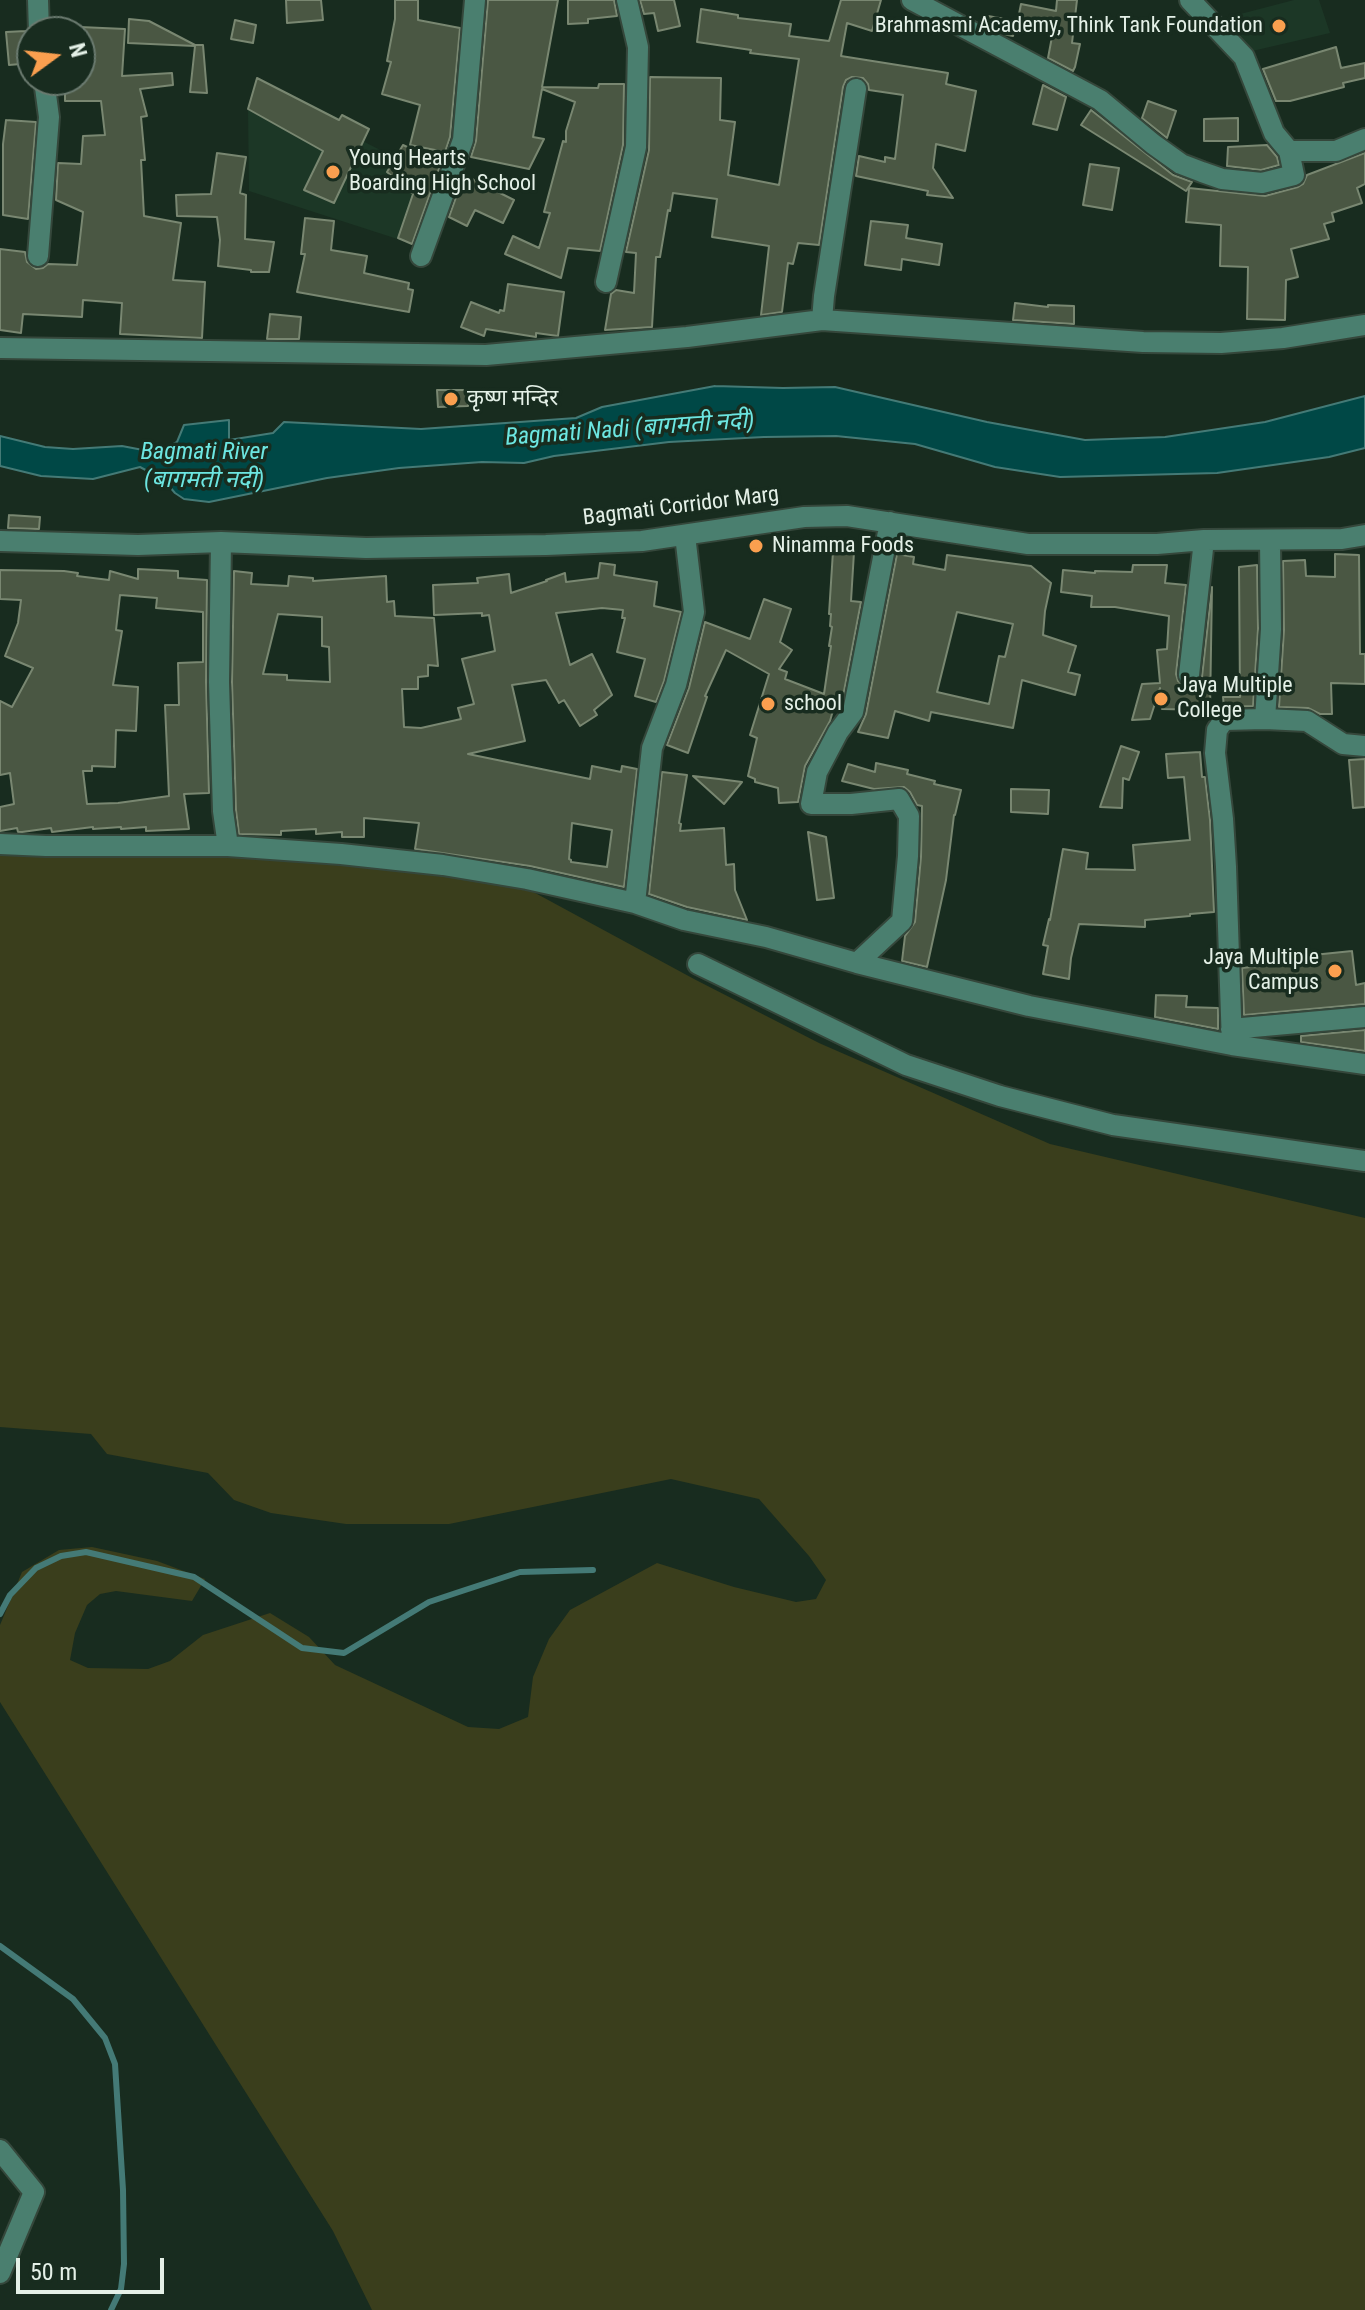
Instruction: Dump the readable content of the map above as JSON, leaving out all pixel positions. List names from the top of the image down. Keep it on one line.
{"streets":{"street":["Bagmati Corridor Marg"]},"water":["Bagmati Nadi (बागमती नदी)","Bagmati River (बागमती नदी)"],"places":["Brahmasmi Academy, Think Tank Foundation","Young Hearts Boarding High School","कृष्ण मन्दिर","Ninamma Foods","Jaya Multiple College","school","Jaya Multiple Campus"],"scale_bar":"50 m","north":"right"}
